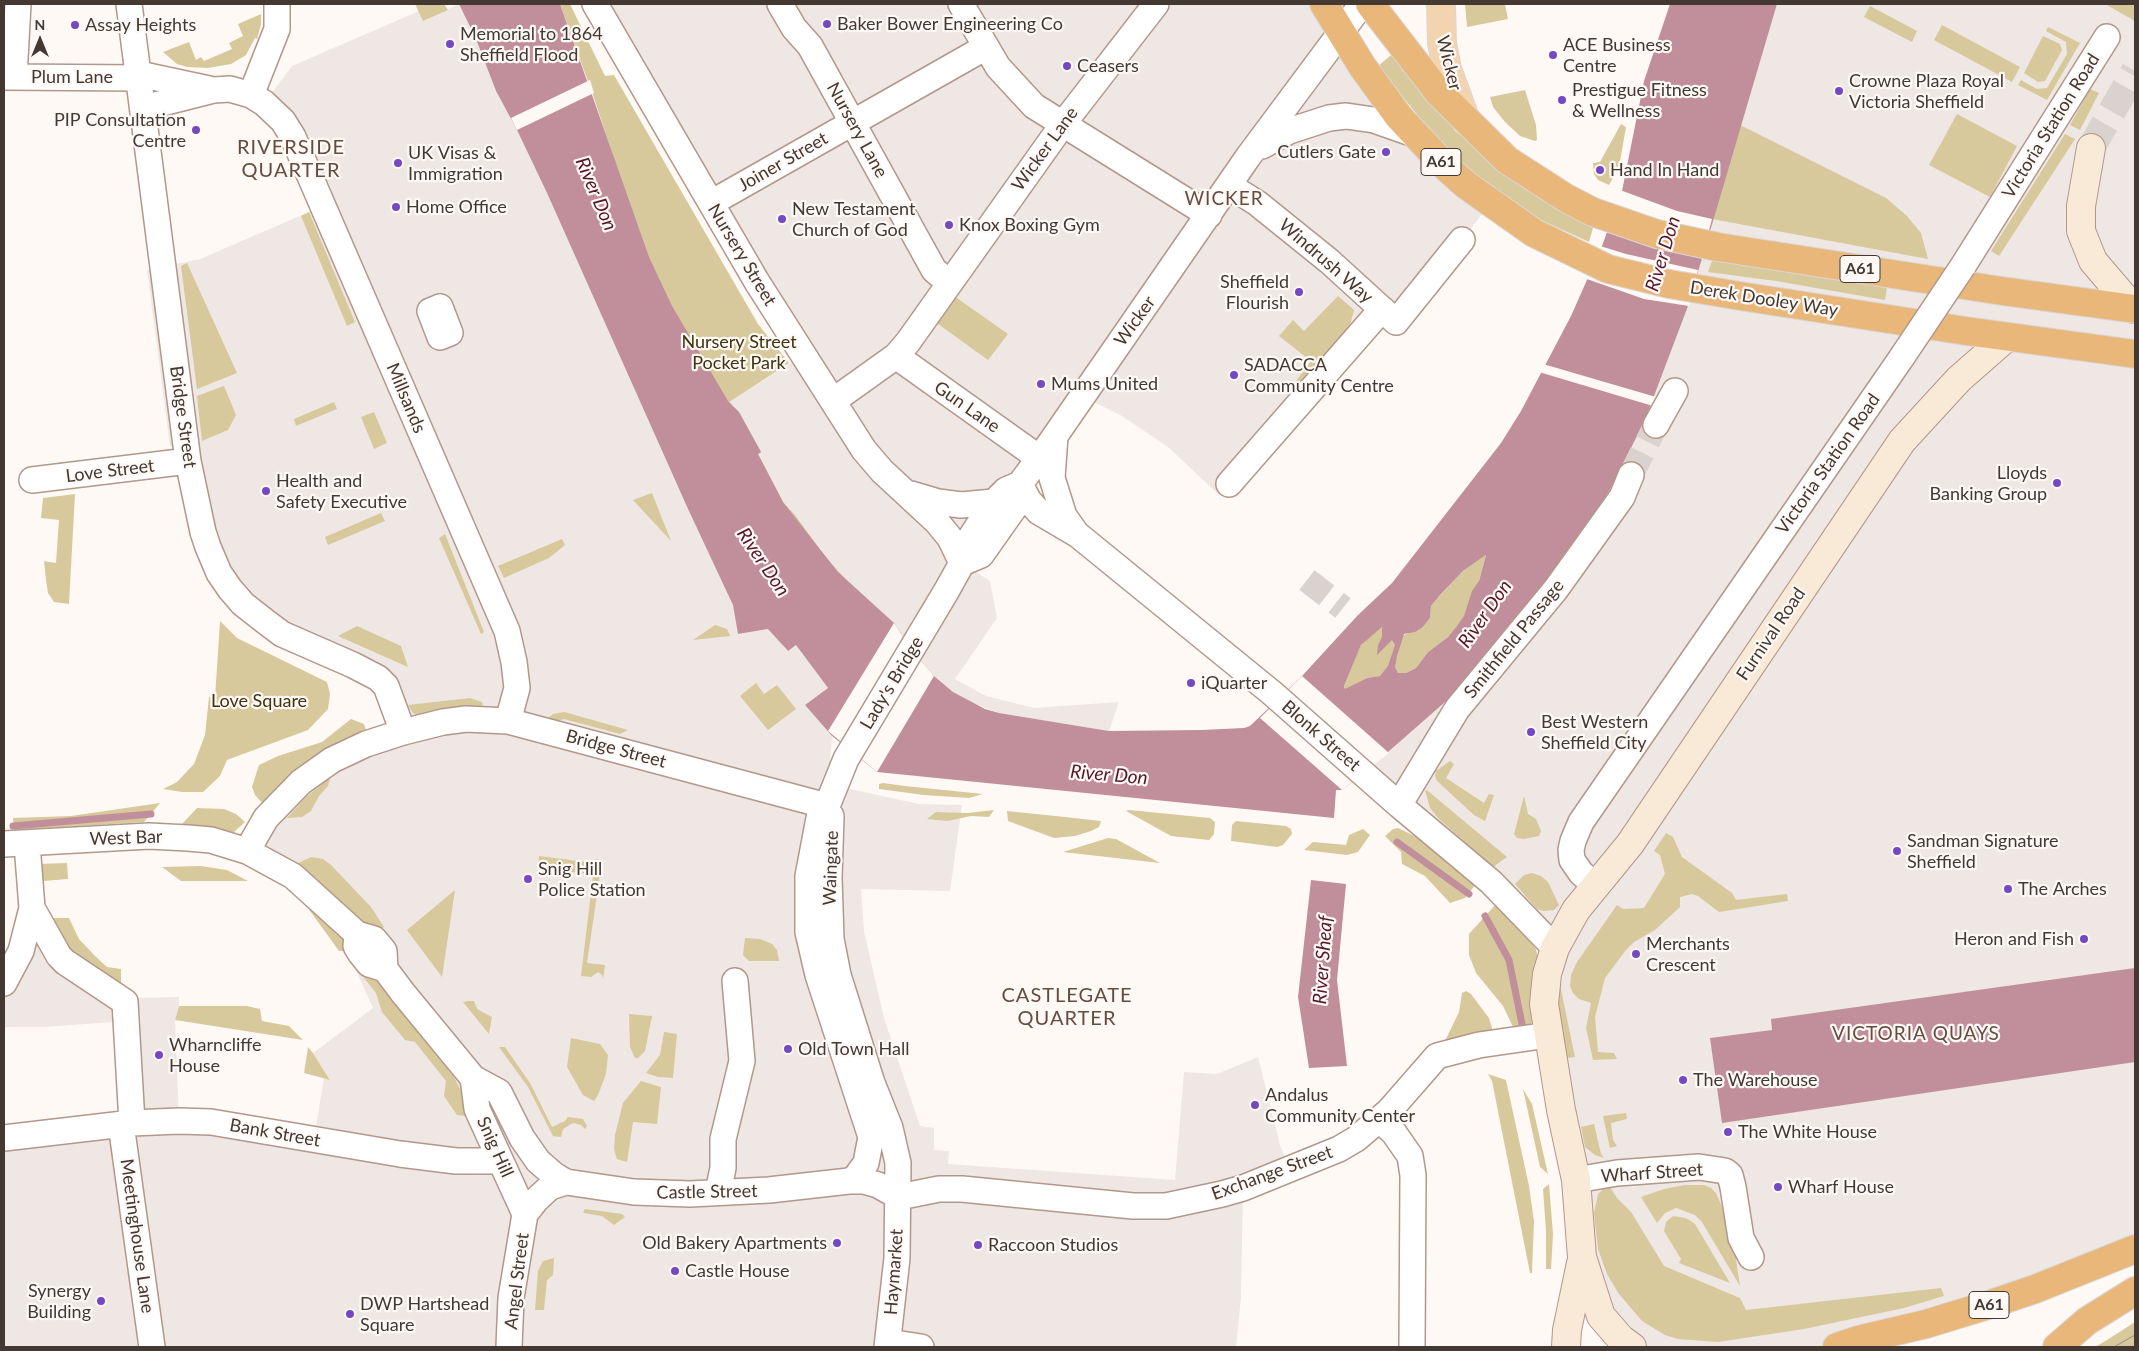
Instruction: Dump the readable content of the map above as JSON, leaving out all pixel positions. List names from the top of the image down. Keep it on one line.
{"streets":{"highway":["A61","Derek Dooley Way"],"main road":["Wicker"],"street":["Plum Lane","Victoria Station Road","Nursery Lane","Wicker Lane","Joiner Street","Nursery Street","Windrush Way","Millsands","Gun Lane","Bridge Street","Love Street","Furnival Road","Smithfield Passage","Lady's Bridge","Blonk Street","West Bar","Waingate","Bank Street","Snig Hill","Exchange Street","Wharf Street","Castle Street","Meetinghouse Lane","Haymarket","Angel Street"]},"crossings":[["Wicker","A61"],["Wicker","Nursery Street"],["Wicker","Windrush Way"],["Wicker","Derek Dooley Way"],["Wicker","Gun Lane"],["Wicker","Lady's Bridge"],["Wicker","Blonk Street"],["Plum Lane","Millsands"],["Plum Lane","Bridge Street"],["Victoria Station Road","Furnival Road"],["Nursery Lane","Wicker Lane"],["Nursery Lane","Joiner Street"],["Wicker Lane","Nursery Street"],["Wicker Lane","Gun Lane"],["Joiner Street","Nursery Street"],["Nursery Street","Lady's Bridge"],["Derek Dooley Way","Furnival Road"],["Millsands","Bridge Street"],["Bridge Street","Love Street"],["Bridge Street","Lady's Bridge"],["Bridge Street","West Bar"],["Bridge Street","Waingate"],["Bridge Street","Snig Hill"],["Furnival Road","Blonk Street"],["Smithfield Passage","Blonk Street"],["Lady's Bridge","Waingate"],["West Bar","Snig Hill"],["Waingate","Exchange Street"],["Waingate","Castle Street"],["Waingate","Haymarket"],["Bank Street","Snig Hill"],["Bank Street","Meetinghouse Lane"],["Snig Hill","Castle Street"],["Snig Hill","Angel Street"],["Exchange Street","Castle Street"],["Exchange Street","Haymarket"],["Castle Street","Haymarket"]],"districts":["RIVERSIDE QUARTER","WICKER","CASTLEGATE QUARTER","VICTORIA QUAYS"],"water":["River Don","River Sheaf"],"parks":["Nursery Street Pocket Park","Love Square"],"places":["Baker Bower Engineering Co","Assay Heights","Memorial to 1864 Sheffield Flood","ACE Business Centre","Ceasers","Crowne Plaza Royal Victoria Sheffield","Prestigue Fitness & Wellness","PIP Consultation Centre","Cutlers Gate","UK Visas & Immigration","Hand In Hand","Home Office","New Testament Church of God","Knox Boxing Gym","Sheffield Flourish","SADACCA Community Centre","Mums United","Lloyds Banking Group","Health and Safety Executive","iQuarter","Best Western Sheffield City","Sandman Signature Sheffield","Snig Hill Police Station","The Arches","Heron and Fish","Merchants Crescent","Old Town Hall","Wharncliffe House","The Warehouse","Andalus Community Center","The White House","Wharf House","Old Bakery Apartments","Raccoon Studios","Castle House","Synergy Building","DWP Hartshead Square"],"north":"top"}
